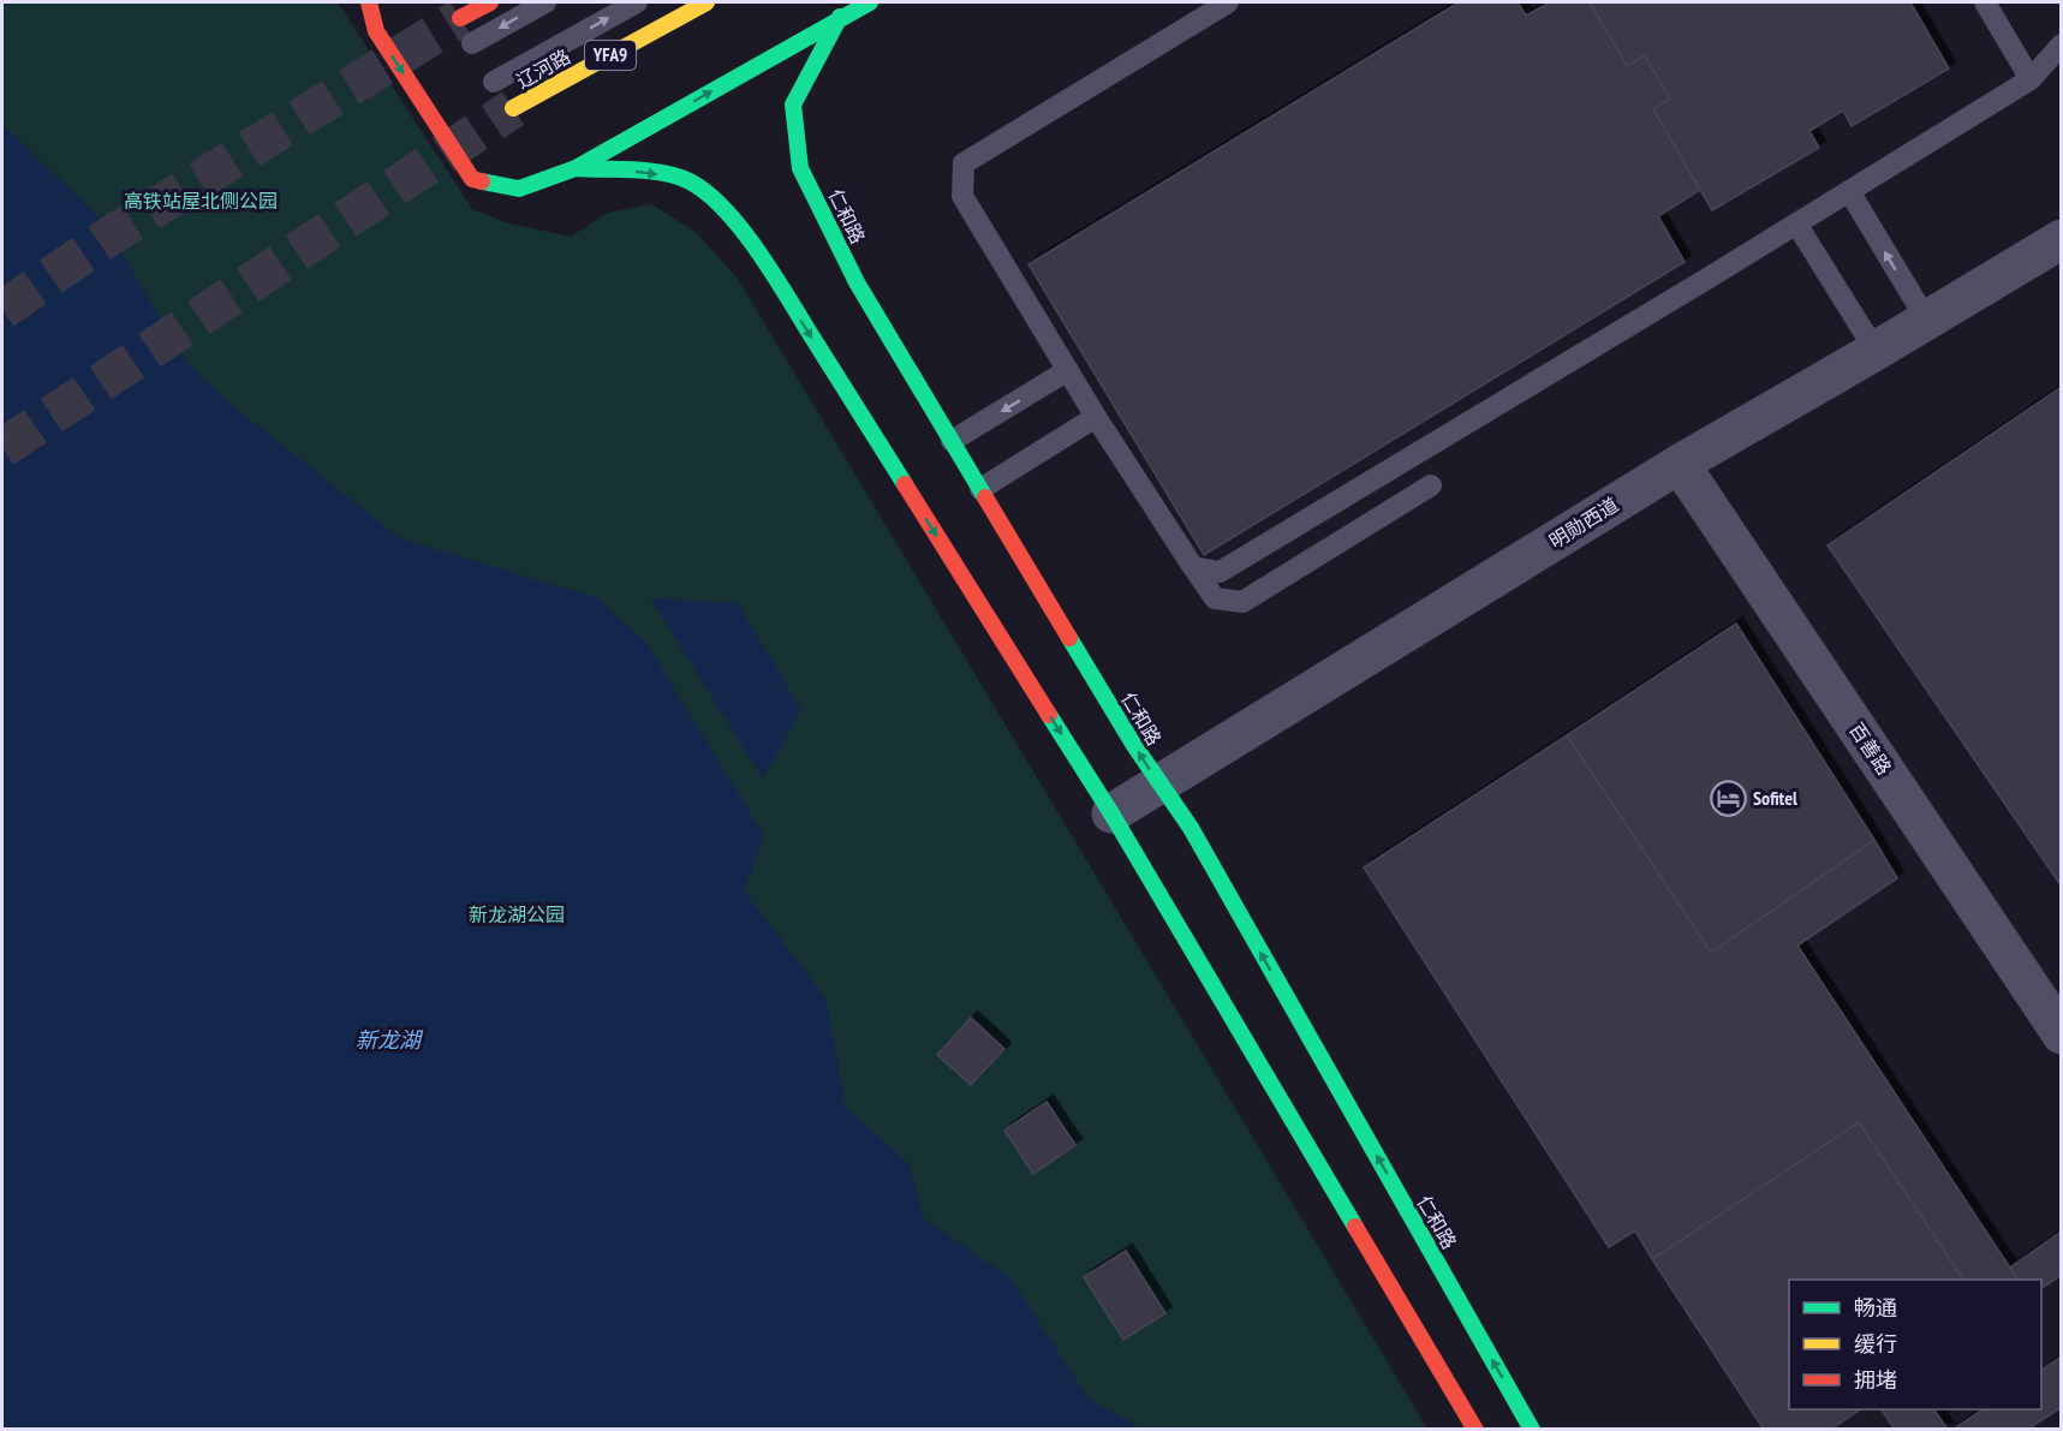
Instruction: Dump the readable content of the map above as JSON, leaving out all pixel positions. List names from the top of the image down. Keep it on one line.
{"streets":{"street":["YFA9","辽河路","仁和路","明勋西道","百善路"]},"crossings":[["仁和路","明勋西道"],["明勋西道","百善路"]],"water":["新龙湖"],"parks":["高铁站屋北侧公园","新龙湖公园"],"places":{"hotel":["Sofitel"]},"legend":["畅通","缓行","拥堵"]}
